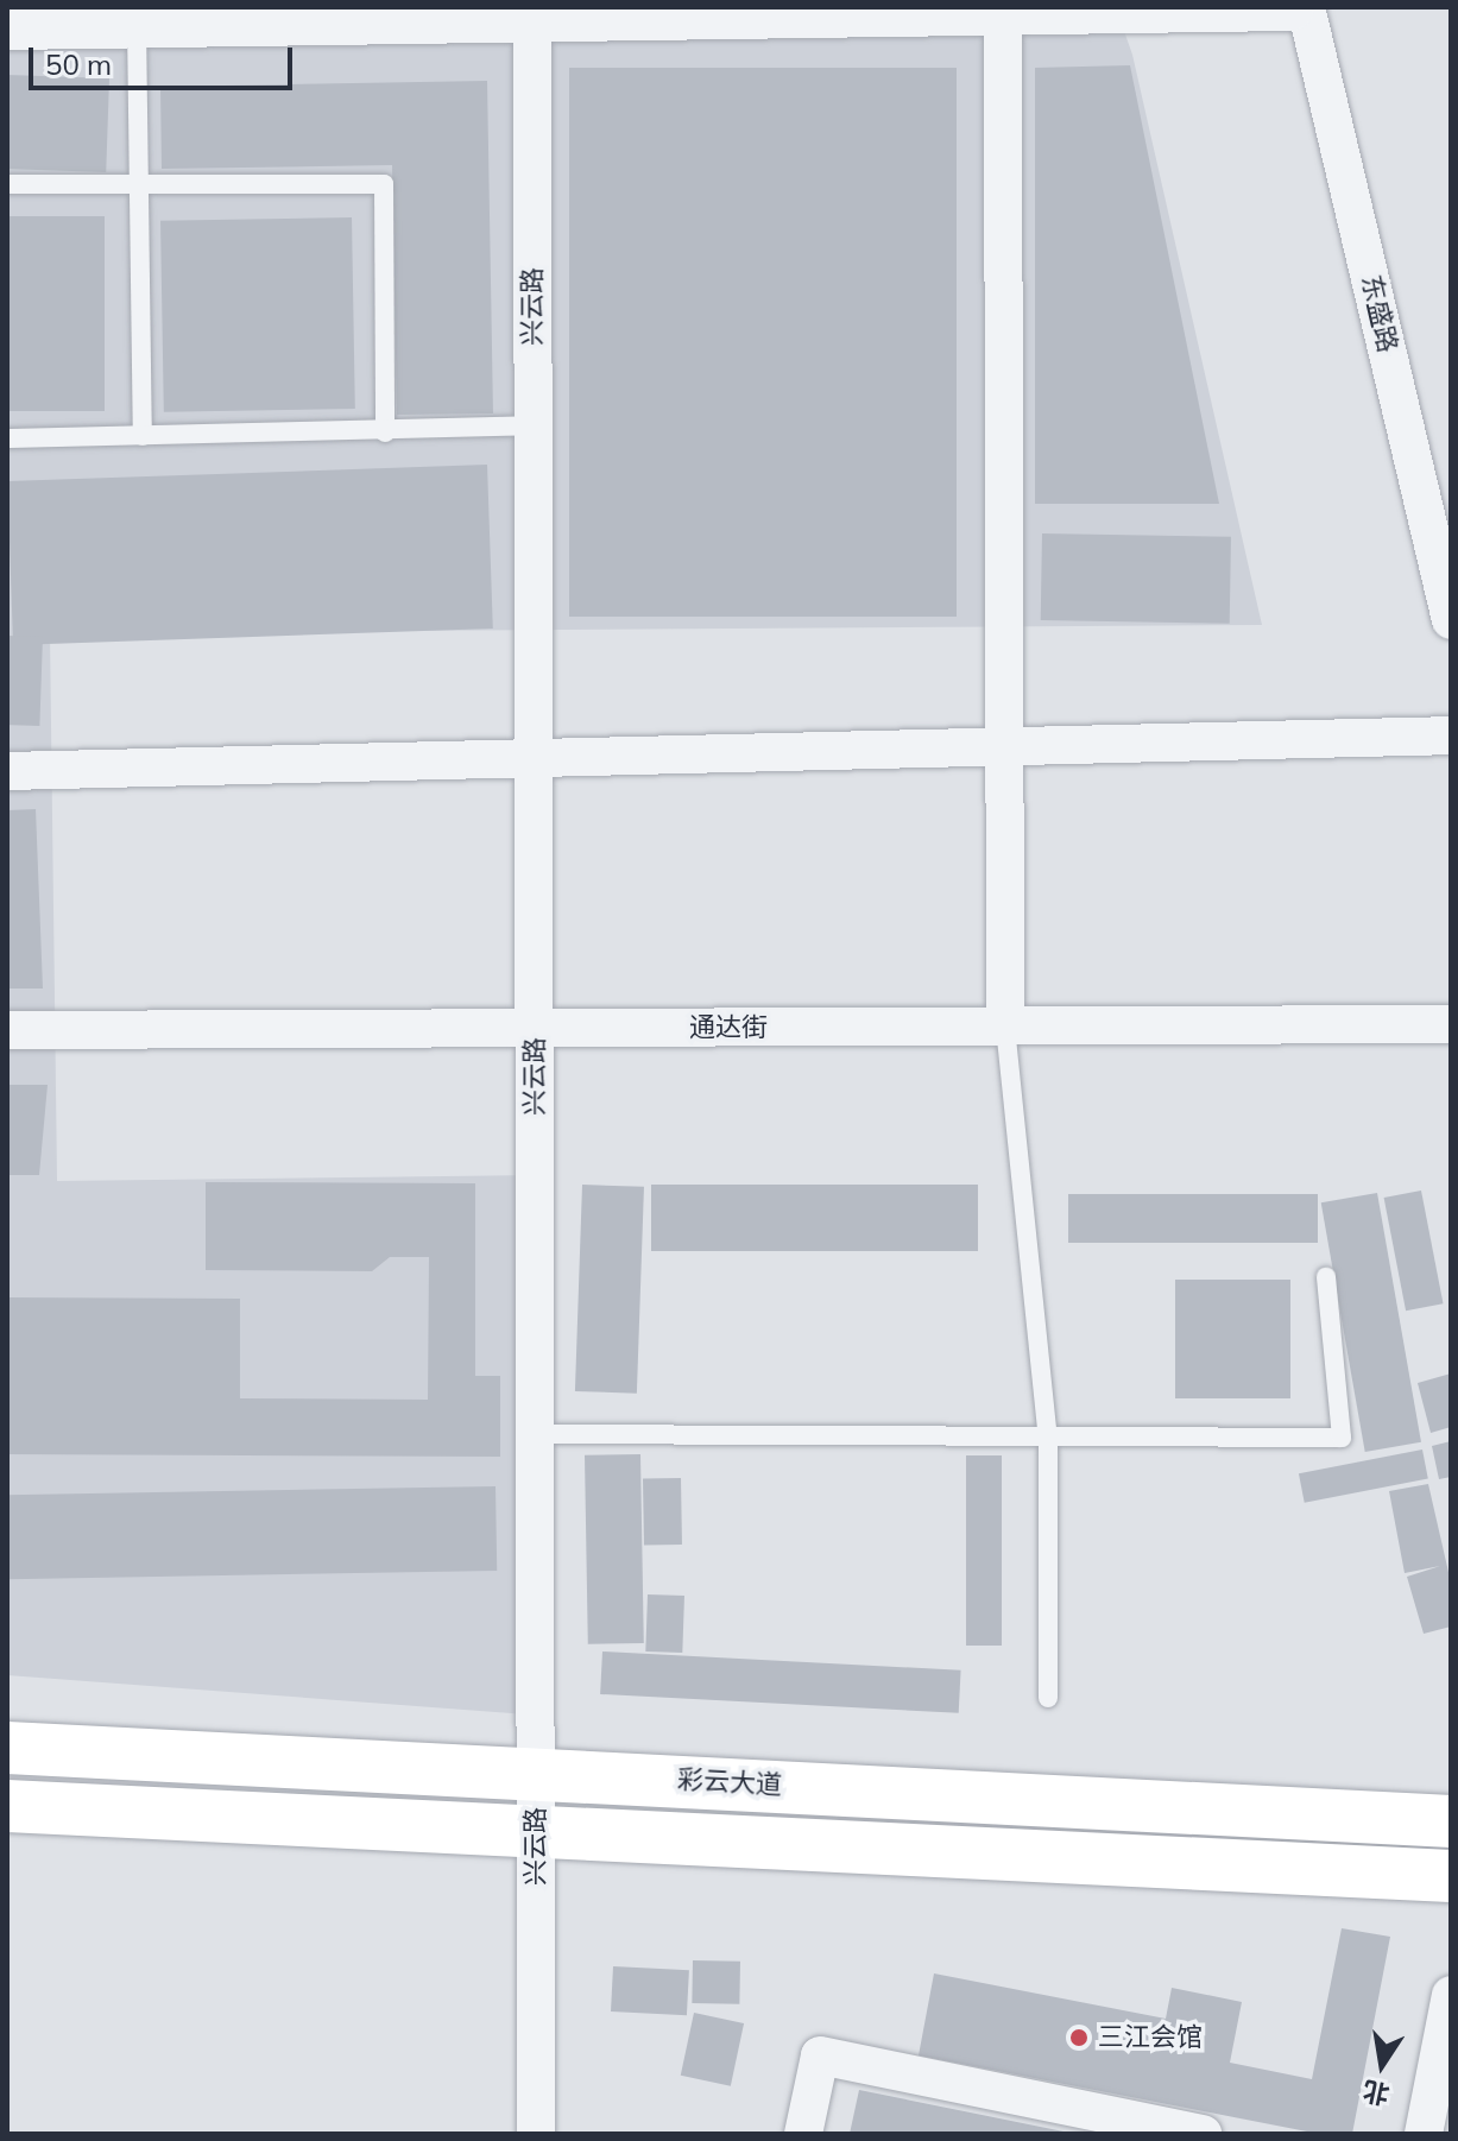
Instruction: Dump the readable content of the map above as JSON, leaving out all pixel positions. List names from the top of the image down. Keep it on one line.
{"streets":{"main road":["彩云大道"],"street":["兴云路","东盛路","通达街"]},"crossings":[["兴云路","通达街"],["兴云路","彩云大道"]],"places":["三江会馆"],"scale_bar":"50 m","north":"bottom"}
